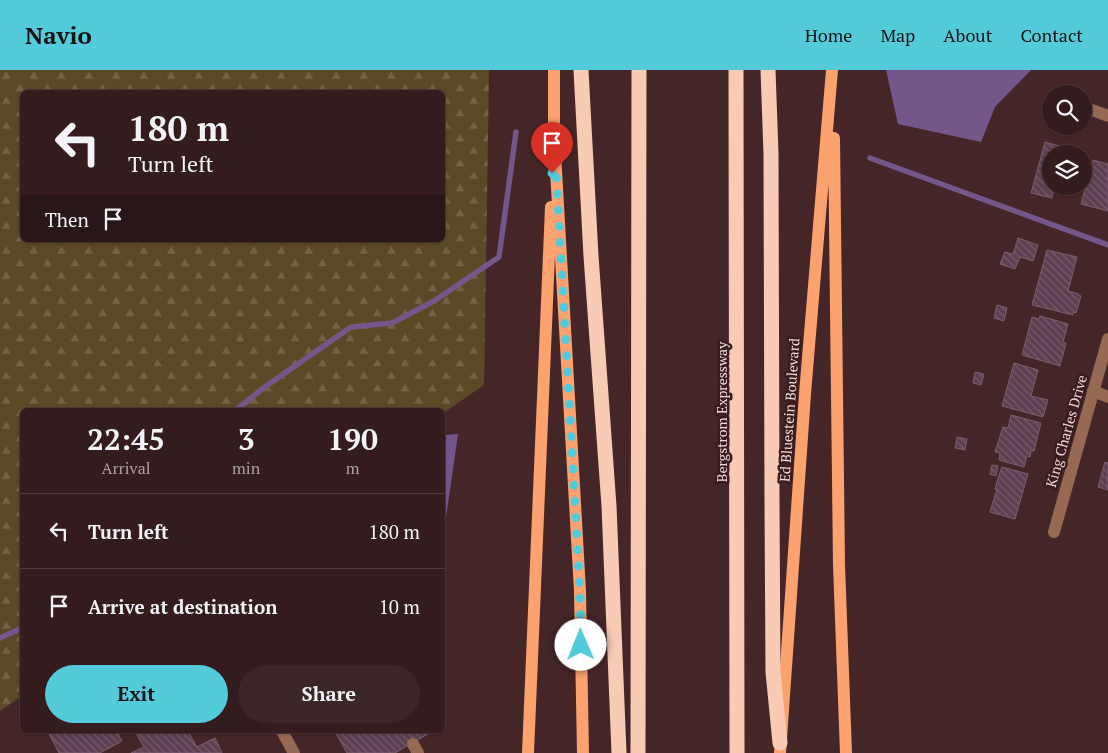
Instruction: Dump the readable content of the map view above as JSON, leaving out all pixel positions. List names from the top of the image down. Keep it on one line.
{"streets":{"highway":["Bergstrom Expressway"],"main road":["Ed Bluestein Boulevard"],"street":["King Charles Drive"]},"page":{"header":"Navio","nav":["Home","Map","About","Contact"],"turn":["180 m","Turn left"],"then":"Then","eta":["22:45","Arrival","3","min","190","m"],"list":[{"name":"Turn left","value":"180 m"},{"name":"Arrive at destination","value":"10 m"}],"buttons":["Exit","Share"]}}
